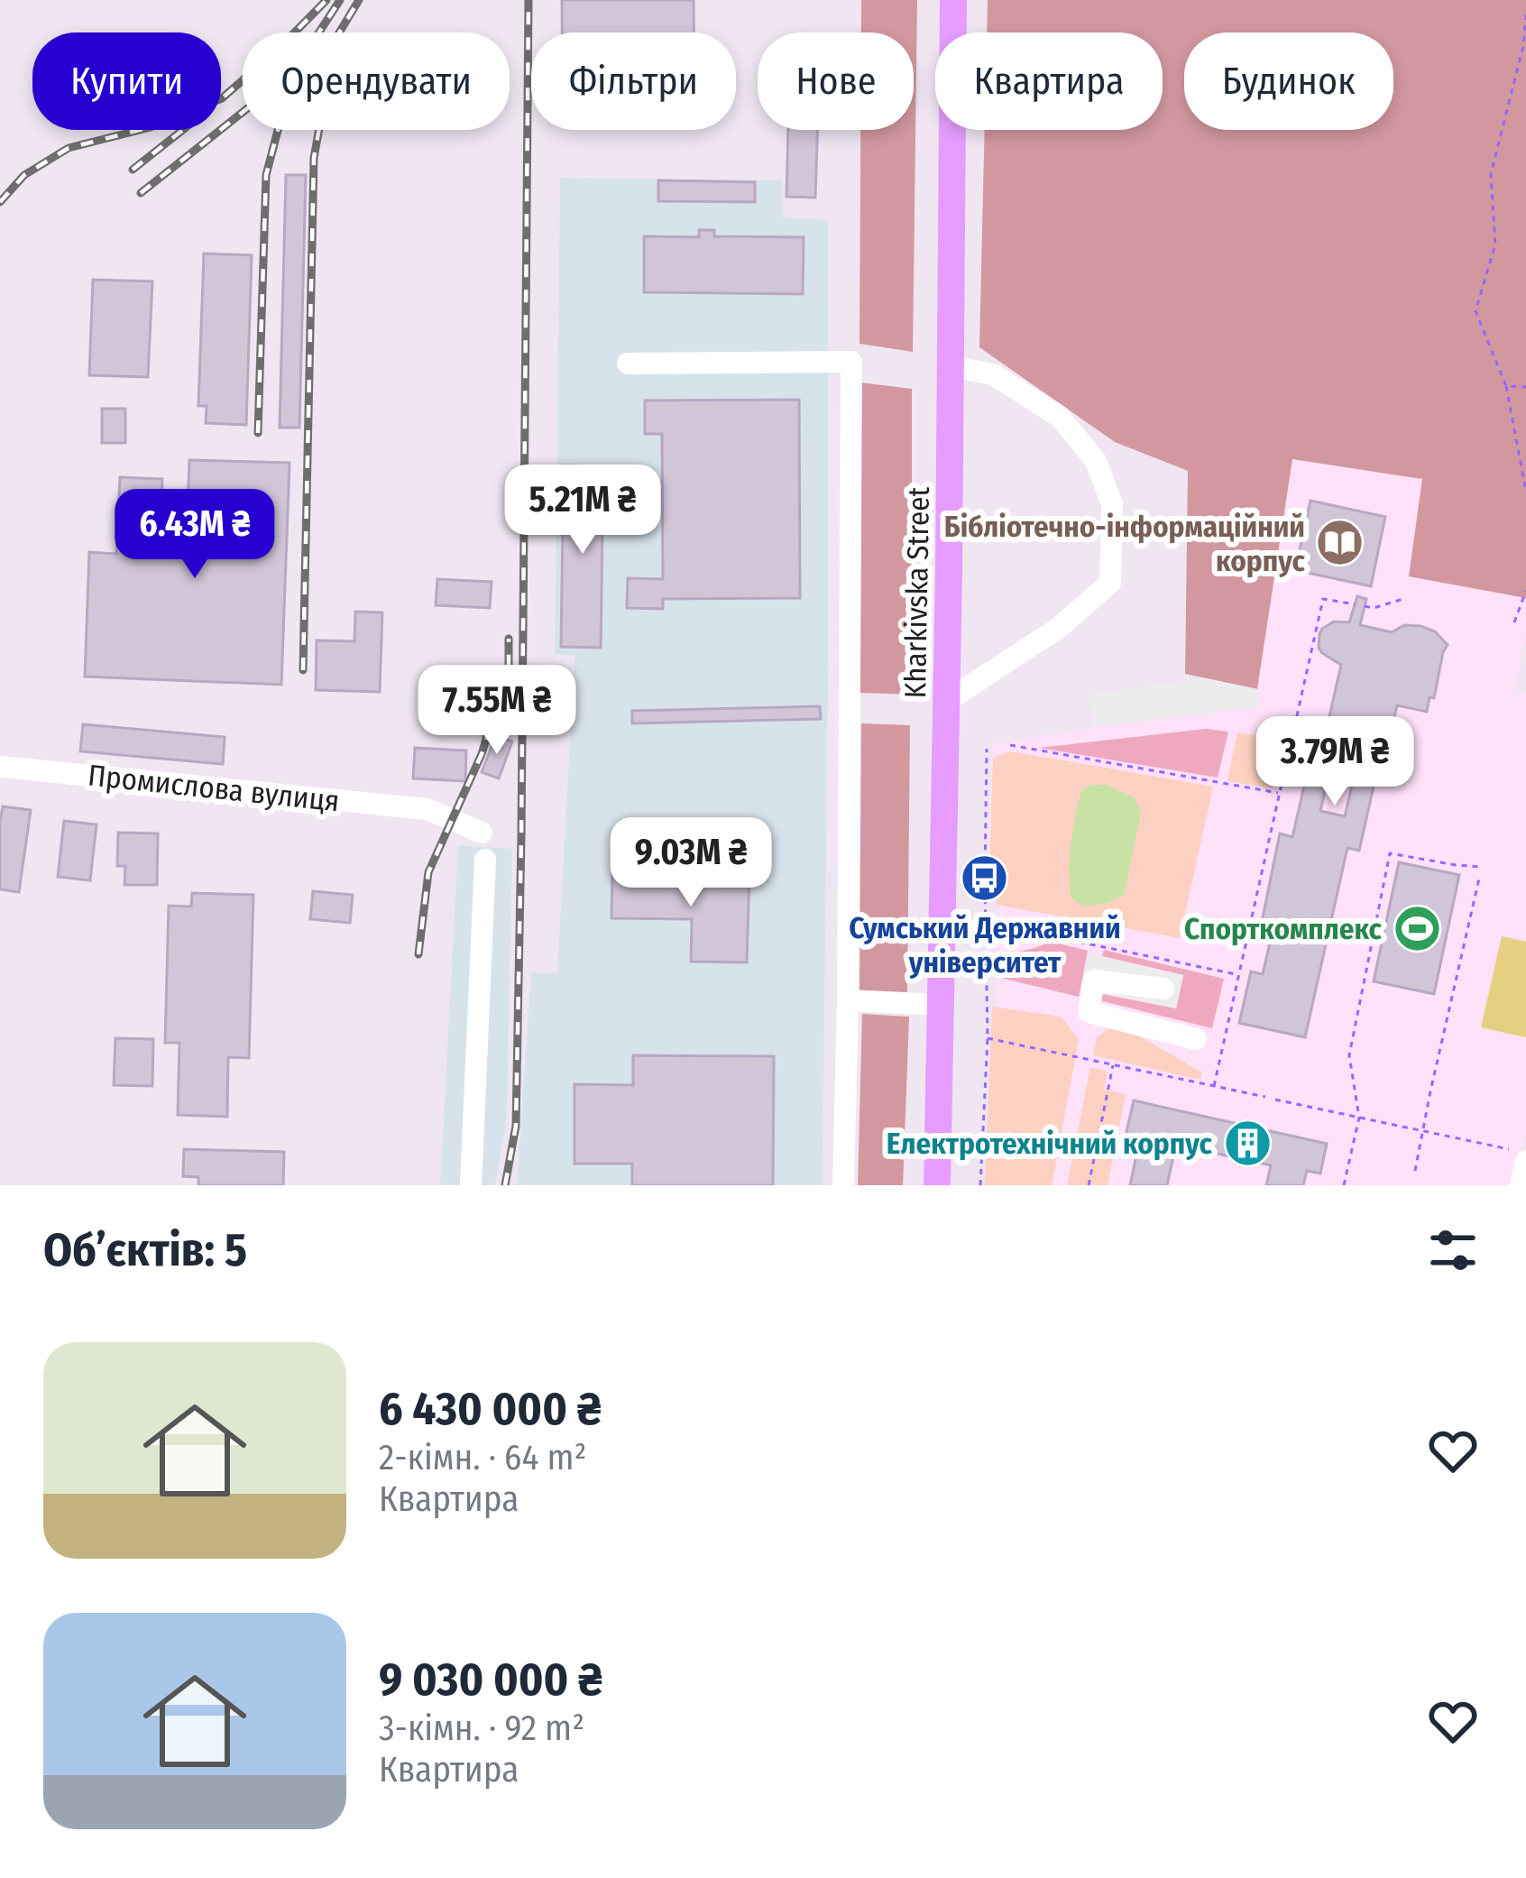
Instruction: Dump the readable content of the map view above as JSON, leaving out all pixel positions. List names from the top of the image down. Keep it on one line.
{"streets":{"main road":["Kharkivska Street"],"street":["Промислова вулиця"]},"places":{"library":["Бібліотечно-інформаційний корпус"],"bus stop":["Сумський Державний університет"],"sports":["Спорткомплекс"],"building":["Електротехнічний корпус"]},"page":{"chip":["Купити","Орендувати","Фільтри","Нове","Квартира","Будинок"],"price":["5.21M ₴","6.43M ₴","7.55M ₴","3.79M ₴","9.03M ₴"],"heading":"Об’єктів: 5","list":[{"name":"6 430 000 ₴","note":"2-кімн. · 64 m² · Квартира"},{"name":"9 030 000 ₴","note":"3-кімн. · 92 m² · Квартира"}]}}
